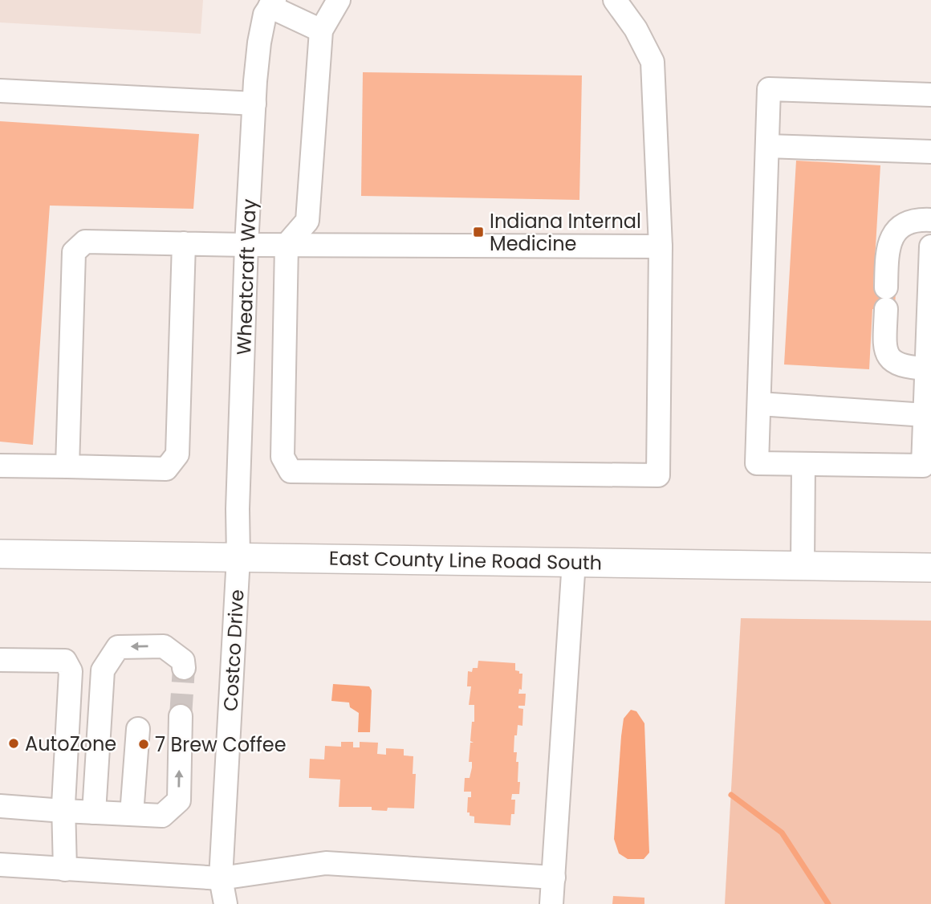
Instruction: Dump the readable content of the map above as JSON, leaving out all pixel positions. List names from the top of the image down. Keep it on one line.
{"streets":{"main road":["East County Line Road South"],"lane":["Wheatcraft Way","Costco Drive"]},"crossings":[["Wheatcraft Way","East County Line Road South"],["Wheatcraft Way","Costco Drive"],["East County Line Road South","Costco Drive"]],"places":{"transit":["Indiana Internal Medicine"],"other":["AutoZone","7 Brew Coffee"]}}
